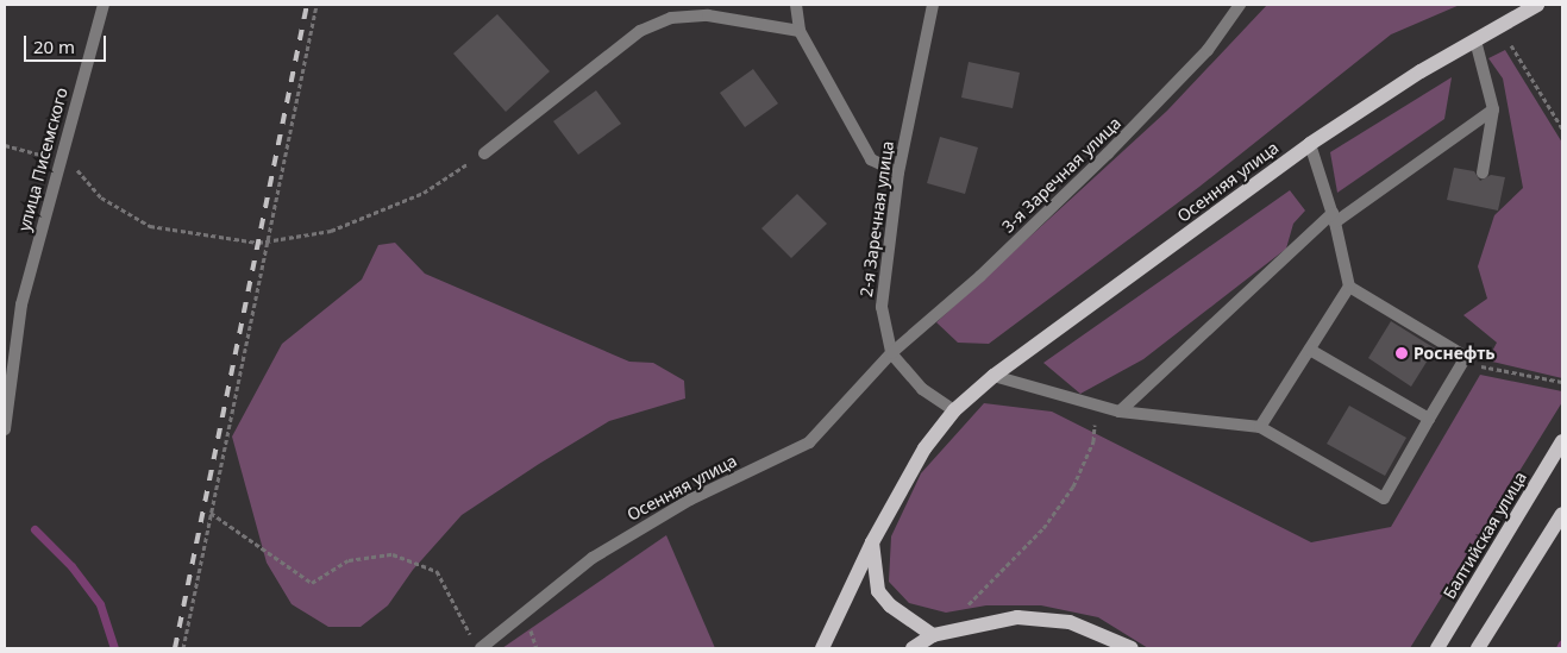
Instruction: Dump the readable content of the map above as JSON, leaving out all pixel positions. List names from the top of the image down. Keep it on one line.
{"streets":{"main road":["Осенняя улица","Балтийская улица"],"street":["улица Писемского","3-я Заречная улица","2-я Заречная улица"]},"crossings":[["3-я Заречная улица","Осенняя улица"],["3-я Заречная улица","2-я Заречная улица"],["Осенняя улица","2-я Заречная улица"]],"places":["Роснефть"],"scale_bar":"20 m"}
